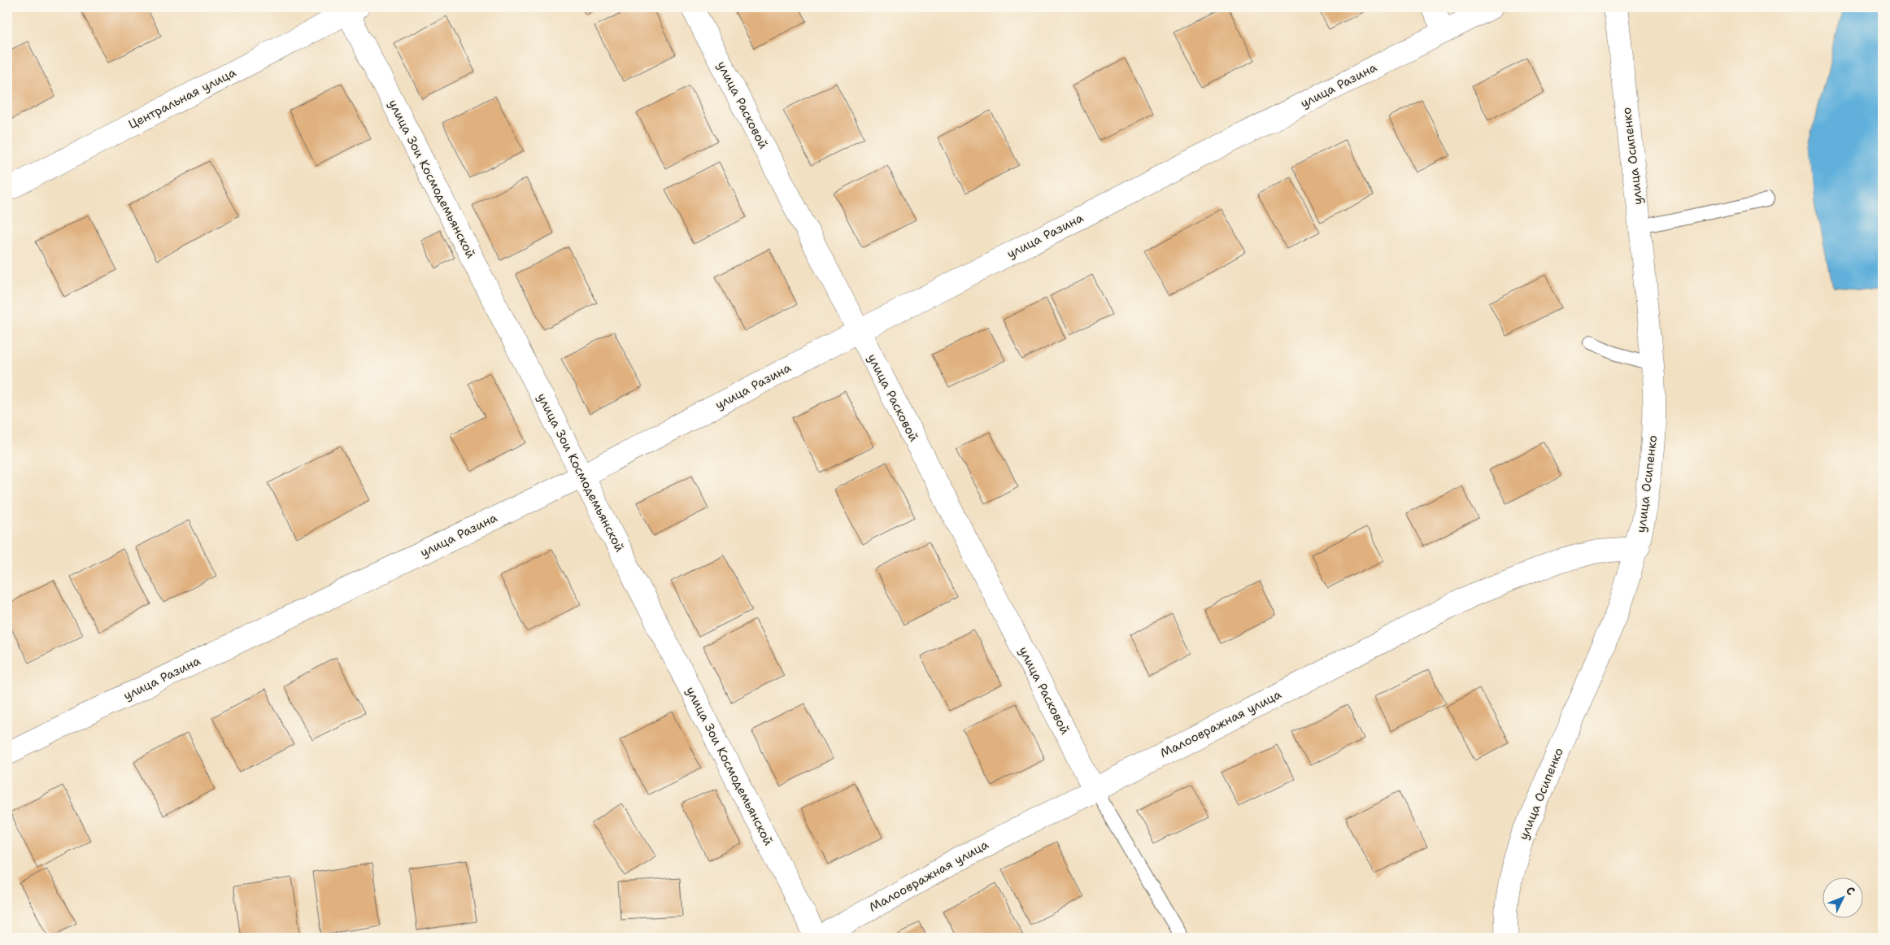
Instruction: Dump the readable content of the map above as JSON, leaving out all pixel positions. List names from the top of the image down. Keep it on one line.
{"streets":{"street":["улица Разина","Центральная улица","улица Расковой","улица Осипенко","улица Зои Космодемьянской","Малоовражная улица"]},"crossings":[["улица Разина","улица Расковой"],["улица Разина","улица Зои Космодемьянской"],["Центральная улица","улица Зои Космодемьянской"],["улица Расковой","Малоовражная улица"],["улица Осипенко","Малоовражная улица"],["улица Зои Космодемьянской","Малоовражная улица"]],"north":"top right"}
